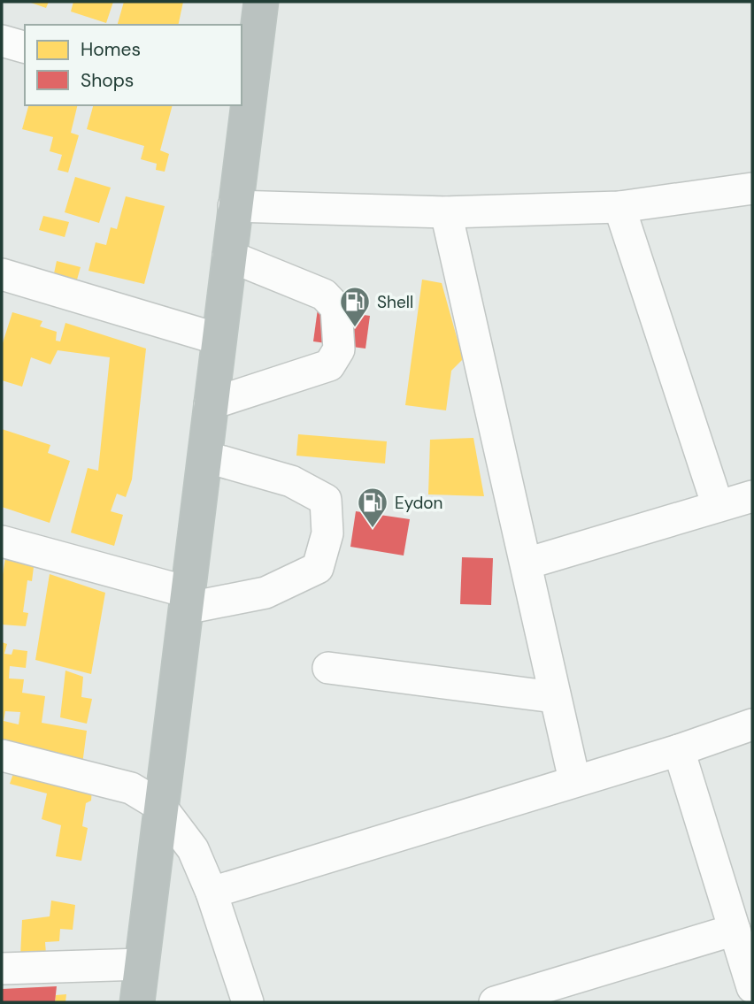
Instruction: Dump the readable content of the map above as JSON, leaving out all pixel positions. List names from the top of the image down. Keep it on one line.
{"places":{"fuel station":["Shell","Eydon"]},"legend":["Homes","Shops"]}
